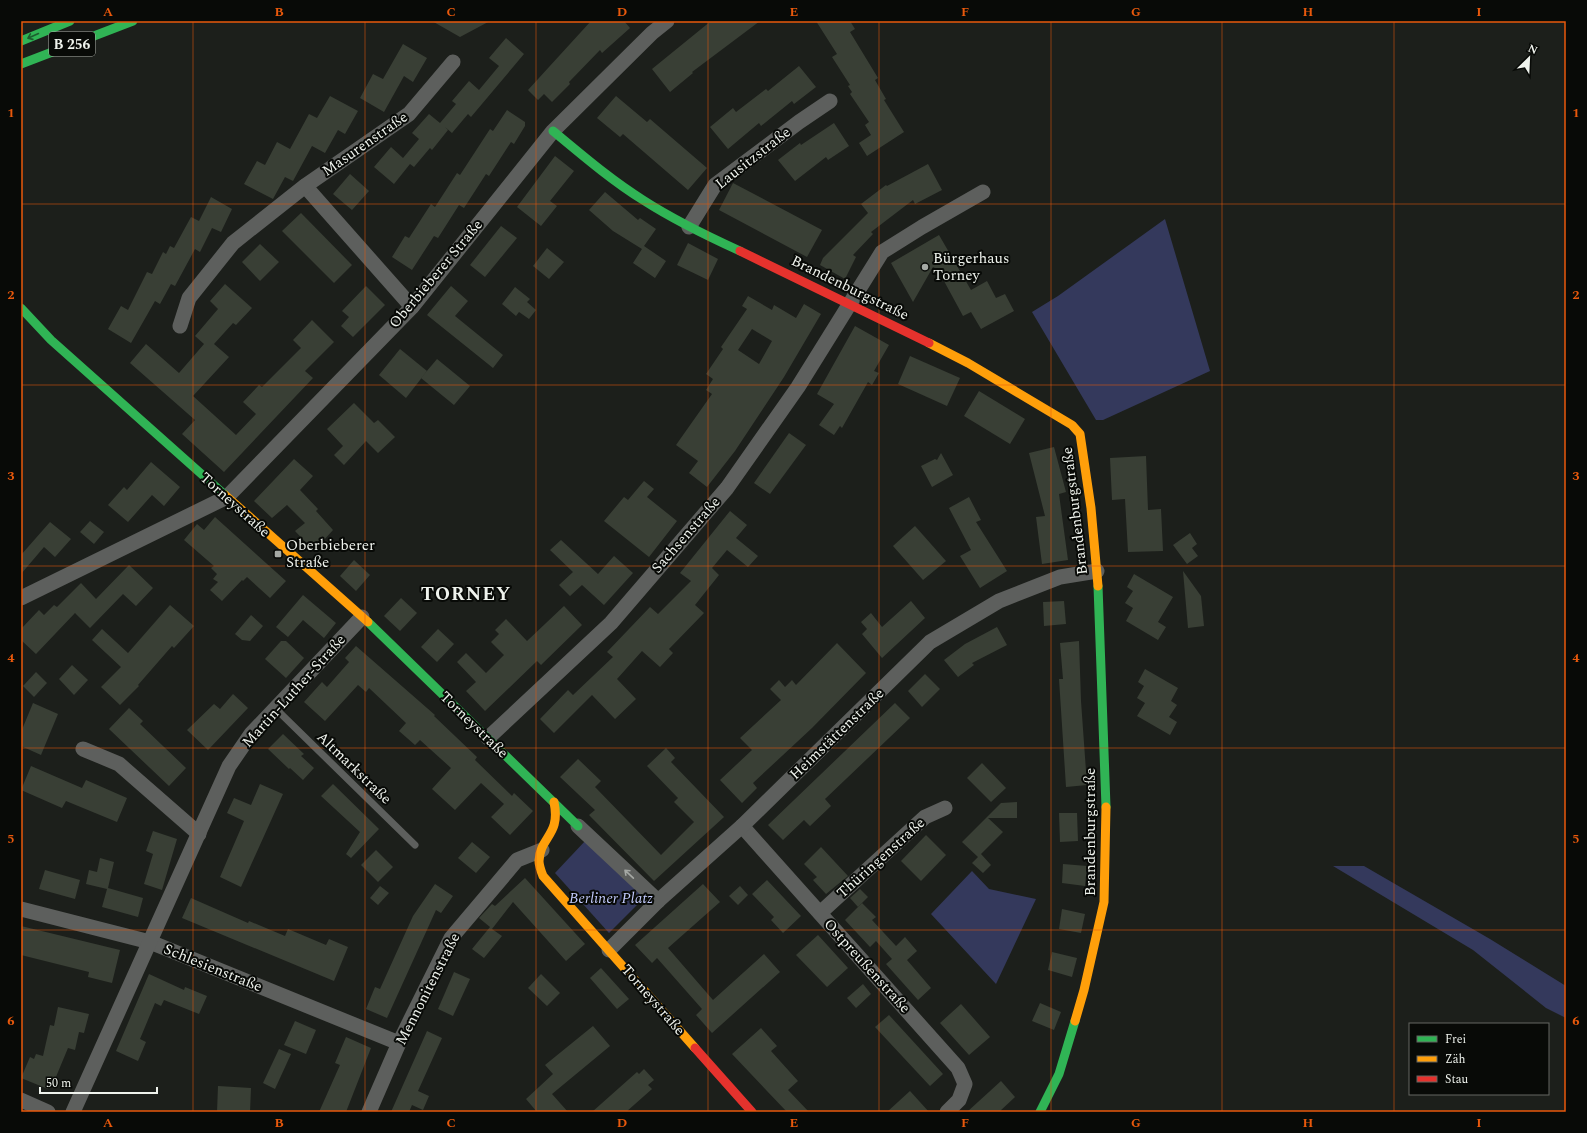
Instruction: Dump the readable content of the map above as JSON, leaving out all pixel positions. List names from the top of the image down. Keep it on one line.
{"streets":{"main road":["B 256","Brandenburgstraße","Torneystraße"],"street":["Masurenstraße","Lausitzstraße","Oberbieberer Straße","Sachsenstraße","Martin-Luther-Straße","Heimstättenstraße","Thüringenstraße","Ostpreußenstraße","Schlesienstraße","Mennonitenstraße"],"lane":["Altmarkstraße"]},"crossings":[["Masurenstraße","Oberbieberer Straße"],["Lausitzstraße","Brandenburgstraße"],["Oberbieberer Straße","Brandenburgstraße"],["Oberbieberer Straße","Torneystraße"],["Brandenburgstraße","Sachsenstraße"],["Brandenburgstraße","Heimstättenstraße"],["Torneystraße","Sachsenstraße"],["Torneystraße","Martin-Luther-Straße"],["Torneystraße","Heimstättenstraße"],["Torneystraße","Mennonitenstraße"],["Martin-Luther-Straße","Altmarkstraße"],["Martin-Luther-Straße","Schlesienstraße"],["Heimstättenstraße","Ostpreußenstraße"],["Thüringenstraße","Ostpreußenstraße"],["Schlesienstraße","Mennonitenstraße"]],"districts":["TORNEY"],"parks":["Berliner Platz"],"places":{"other":["Bürgerhaus Torney"],"transit":["Oberbieberer Straße"]},"legend":["Frei","Zäh","Stau"],"scale_bar":"50 m","north":"top right","grid":{"columns":["A","B","C","D","E","F","G","H","I"],"rows":["1","2","3","4","5","6"]}}
